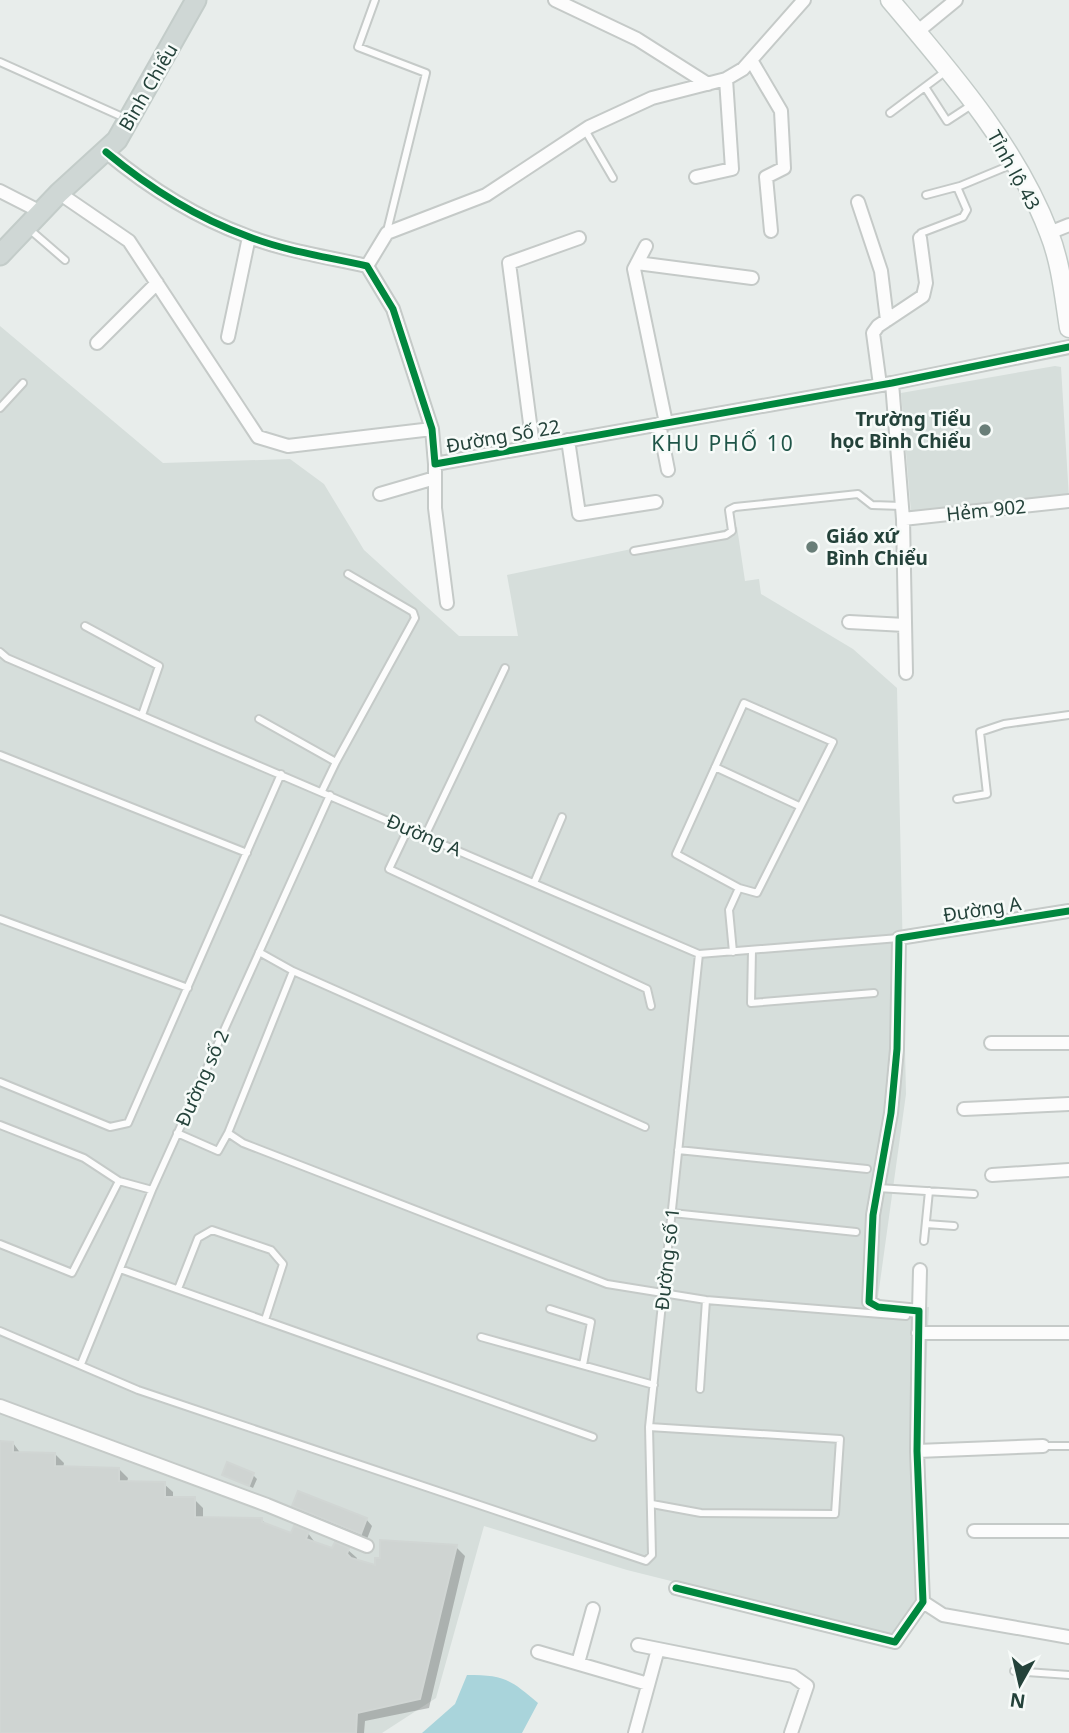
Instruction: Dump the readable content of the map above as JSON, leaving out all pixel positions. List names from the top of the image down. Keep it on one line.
{"streets":{"main road":["Bình Chiểu","Tỉnh lộ 43"],"street":["Đường Số 22","Hẻm 902","Đường A"],"lane":["Đường số 2","Đường số 1"]},"crossings":[["Đường A","Đường số 2"],["Đường A","Đường số 1"],["Đường số 2","Đường số 1"]],"districts":["KHU PHỐ 10"],"places":["Trường Tiểu học Bình Chiểu","Giáo xứ Bình Chiểu"],"north":"bottom"}
